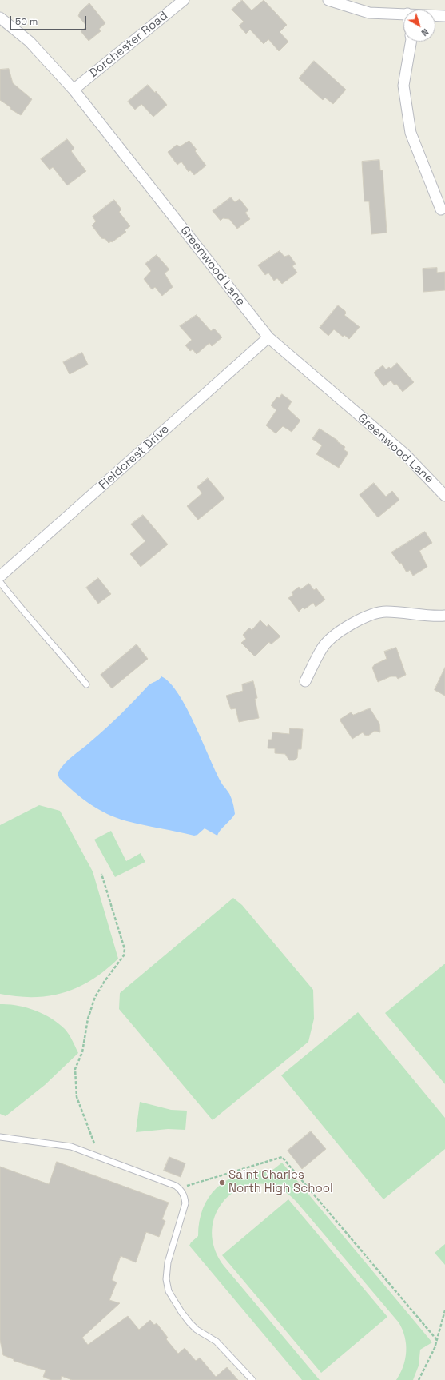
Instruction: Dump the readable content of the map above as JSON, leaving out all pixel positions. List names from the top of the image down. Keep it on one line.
{"streets":{"street":["Dorchester Road","Greenwood Lane","Fieldcrest Drive"]},"crossings":[["Dorchester Road","Greenwood Lane"],["Greenwood Lane","Fieldcrest Drive"]],"places":["Saint Charles North High School"],"scale_bar":"50 m","north":"bottom right"}
